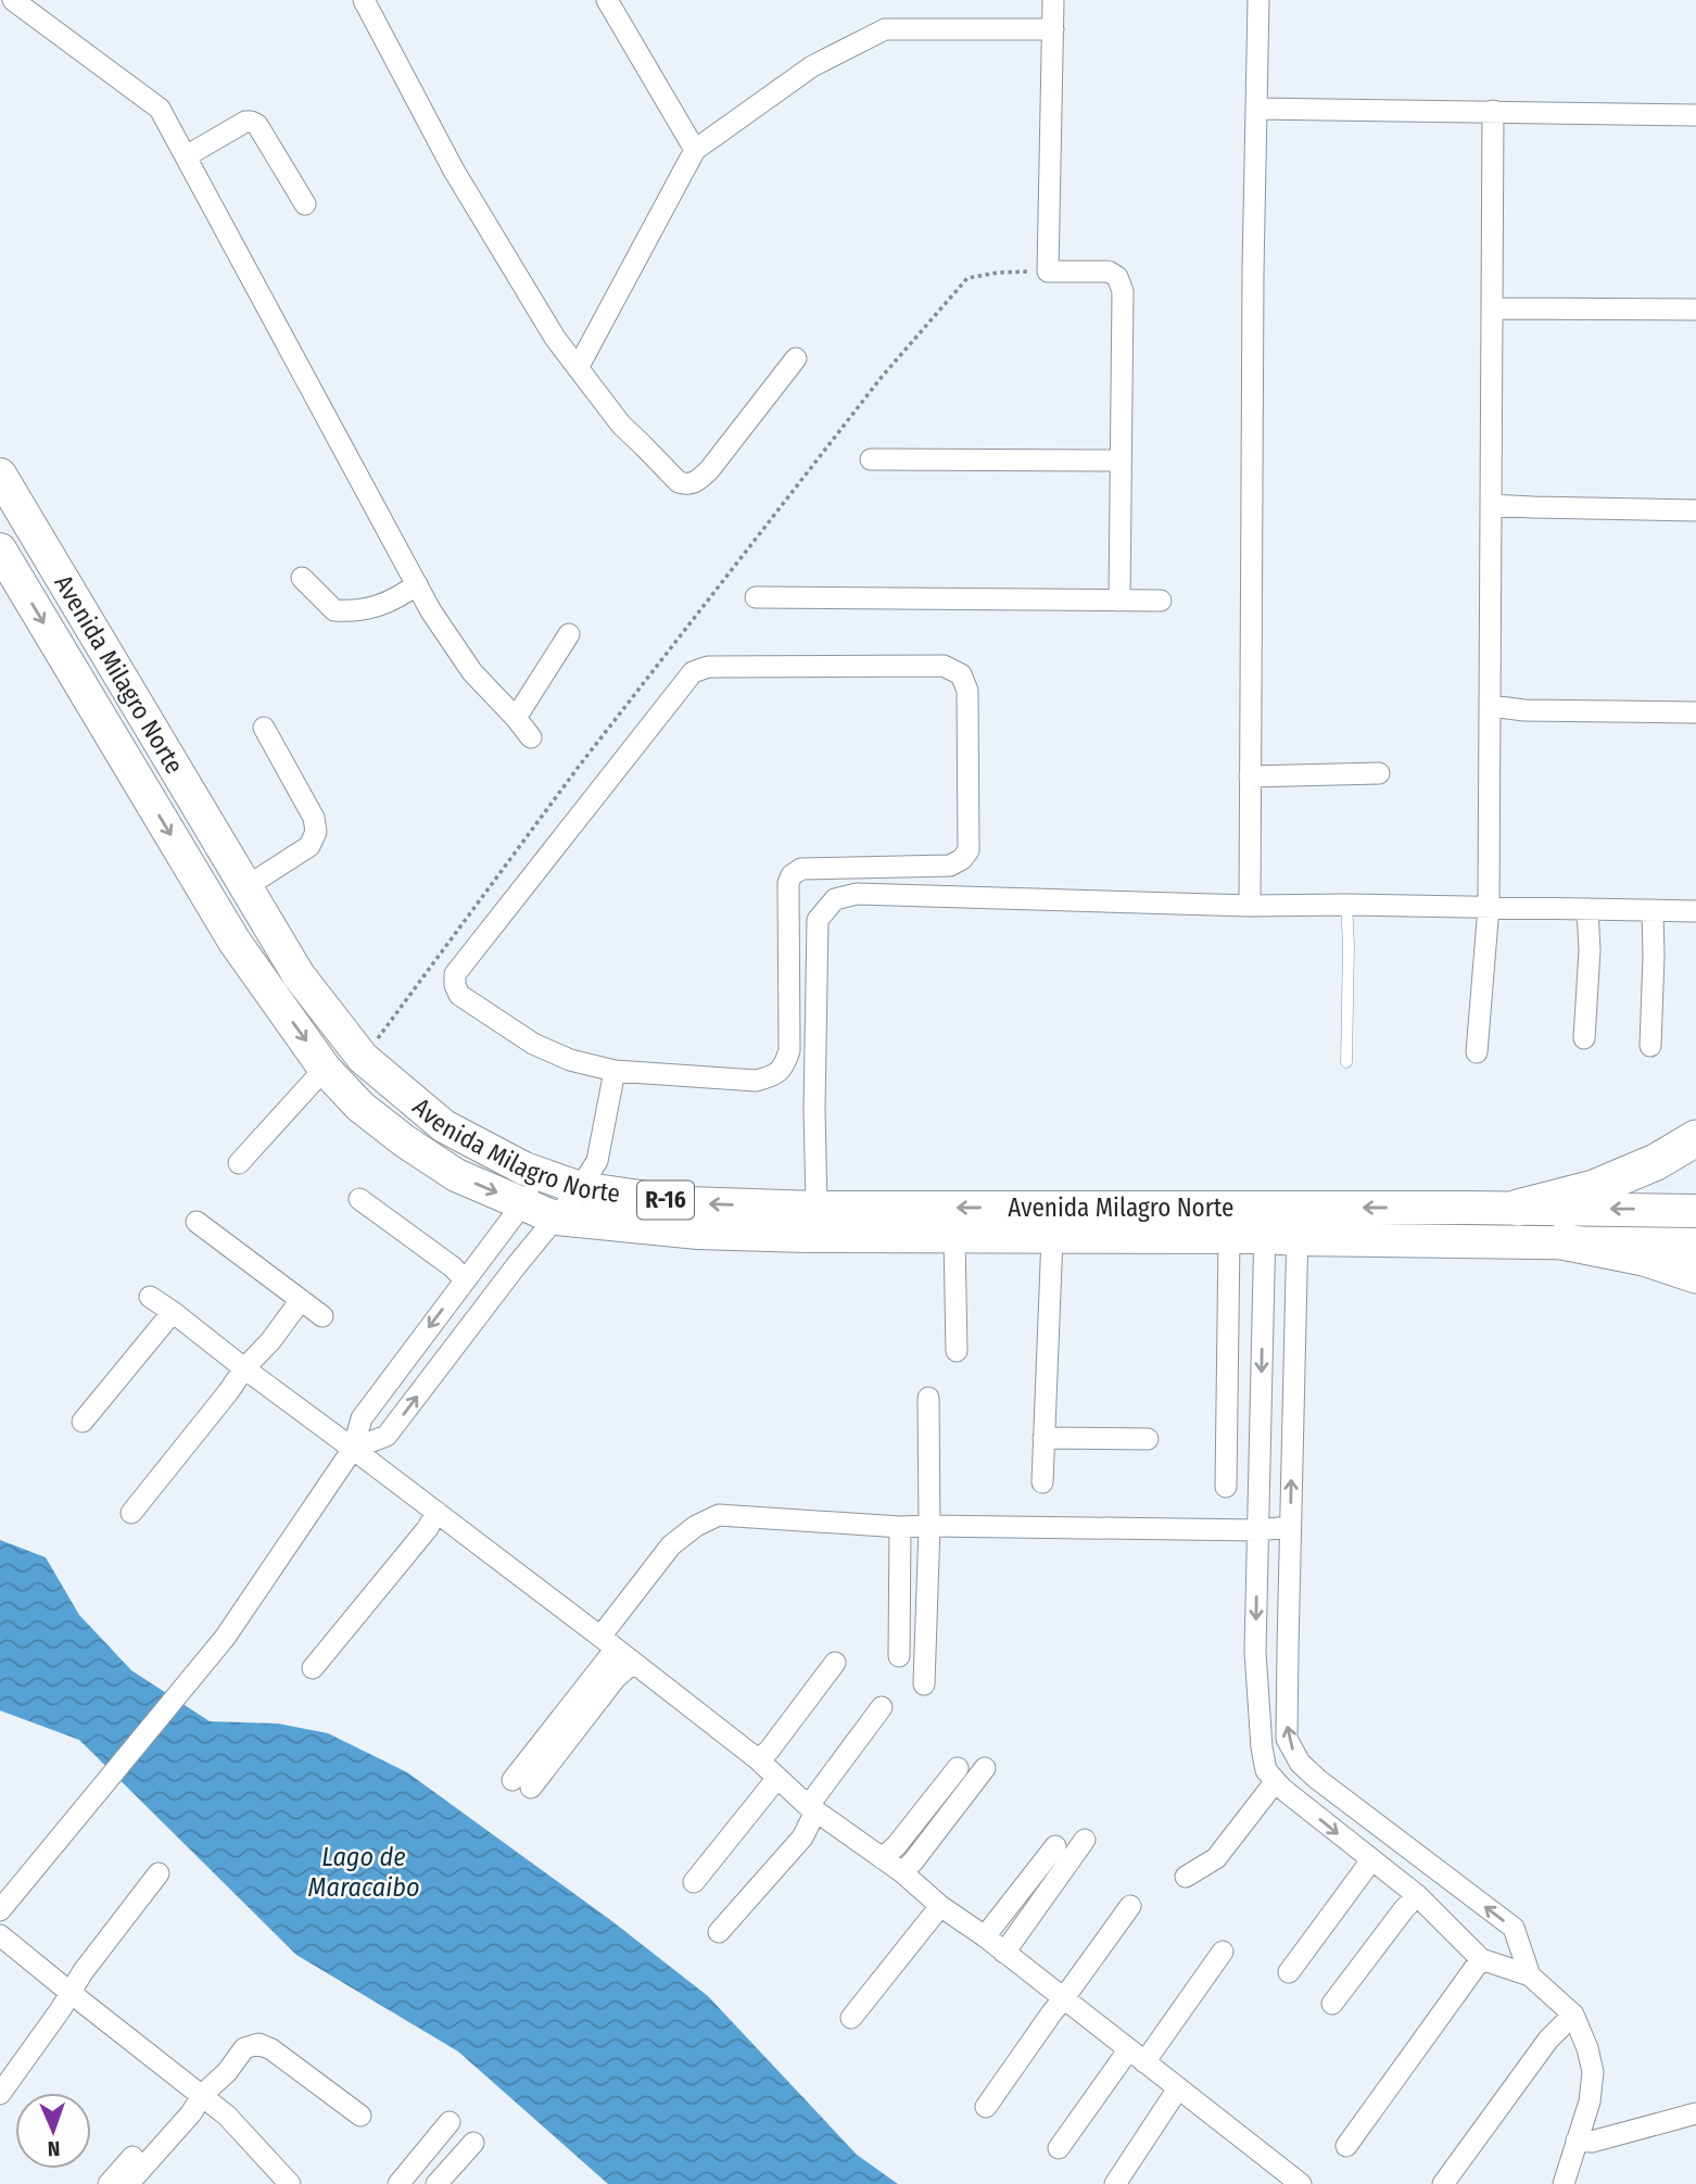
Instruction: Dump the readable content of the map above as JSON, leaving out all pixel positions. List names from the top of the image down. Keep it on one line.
{"streets":{"main road":["Avenida Milagro Norte","R-16"]},"water":["Lago de Maracaibo"],"north":"bottom"}
